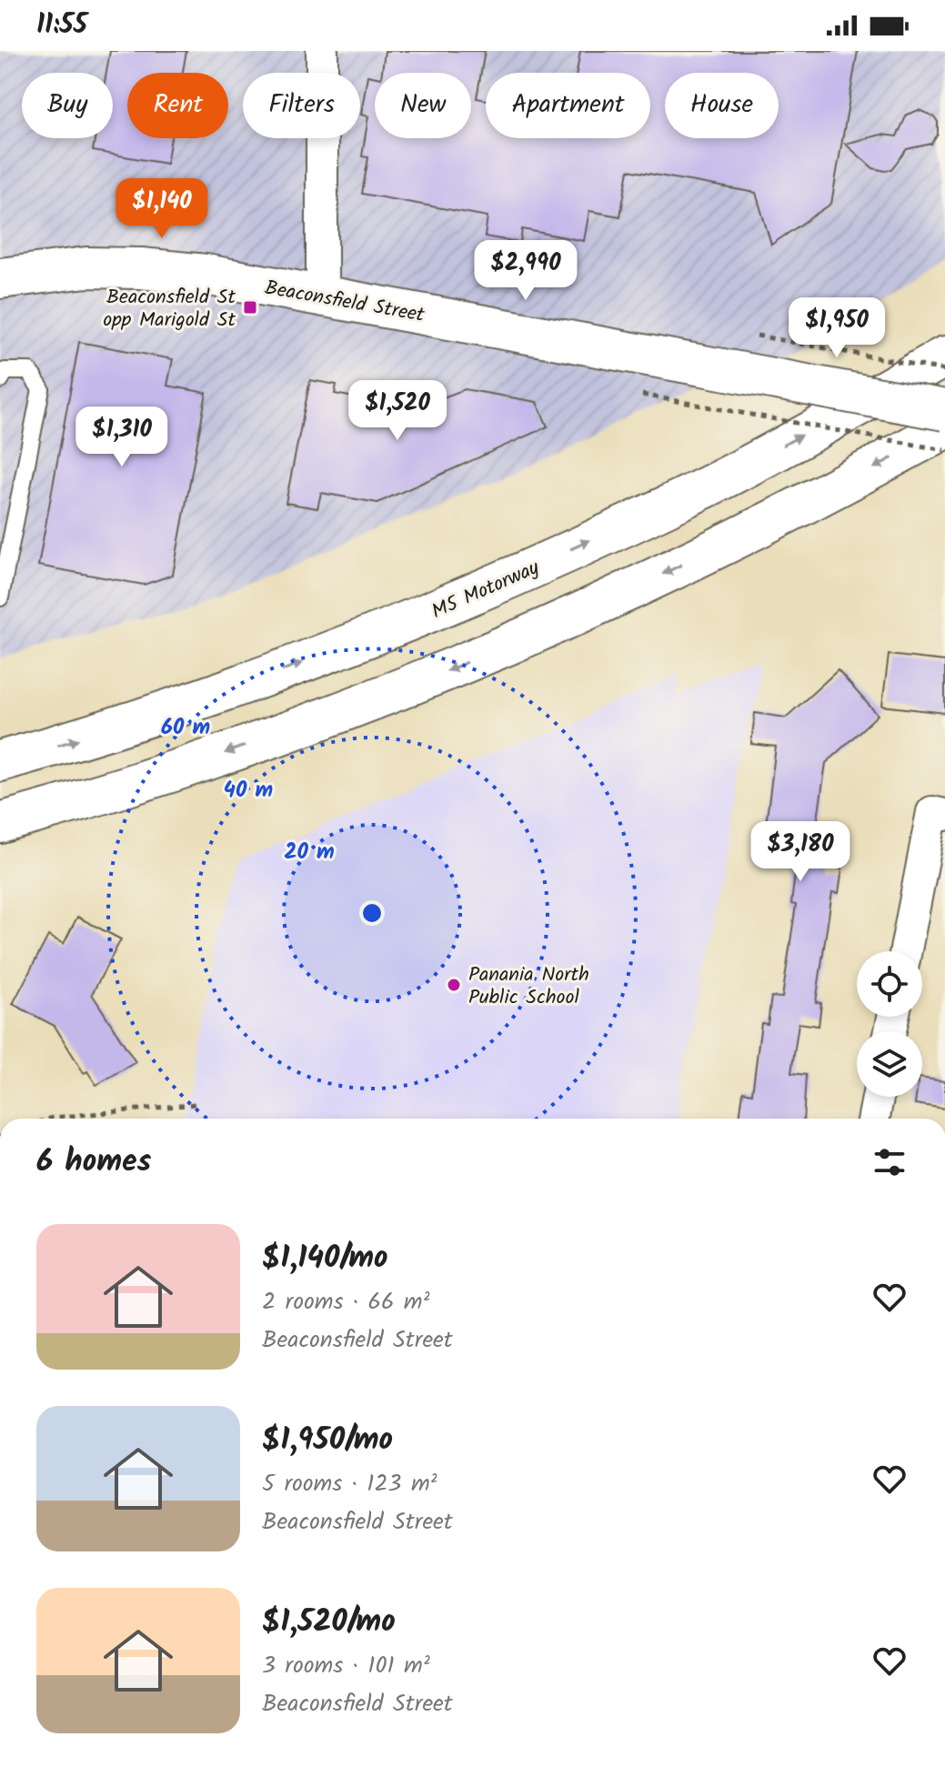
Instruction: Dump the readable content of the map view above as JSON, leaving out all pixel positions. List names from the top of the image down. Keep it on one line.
{"streets":{"main road":["Beaconsfield Street","M5 Motorway"]},"places":{"transit":["Beaconsfield St opp Marigold St"],"other":["Panania North Public School"]},"page":{"status":"11:55","chip":["Buy","Rent","Filters","New","Apartment","House"],"price":["$1,140","$2,990","$1,950","$1,520","$1,310","$3,180"],"heading":"6 homes","list":[{"name":"$1,140/mo","note":"2 rooms · 66 m² · Beaconsfield Street"},{"name":"$1,950/mo","note":"5 rooms · 123 m² · Beaconsfield Street"},{"name":"$1,520/mo","note":"3 rooms · 101 m² · Beaconsfield Street"}]},"rings":["60 m","40 m","20 m"]}
